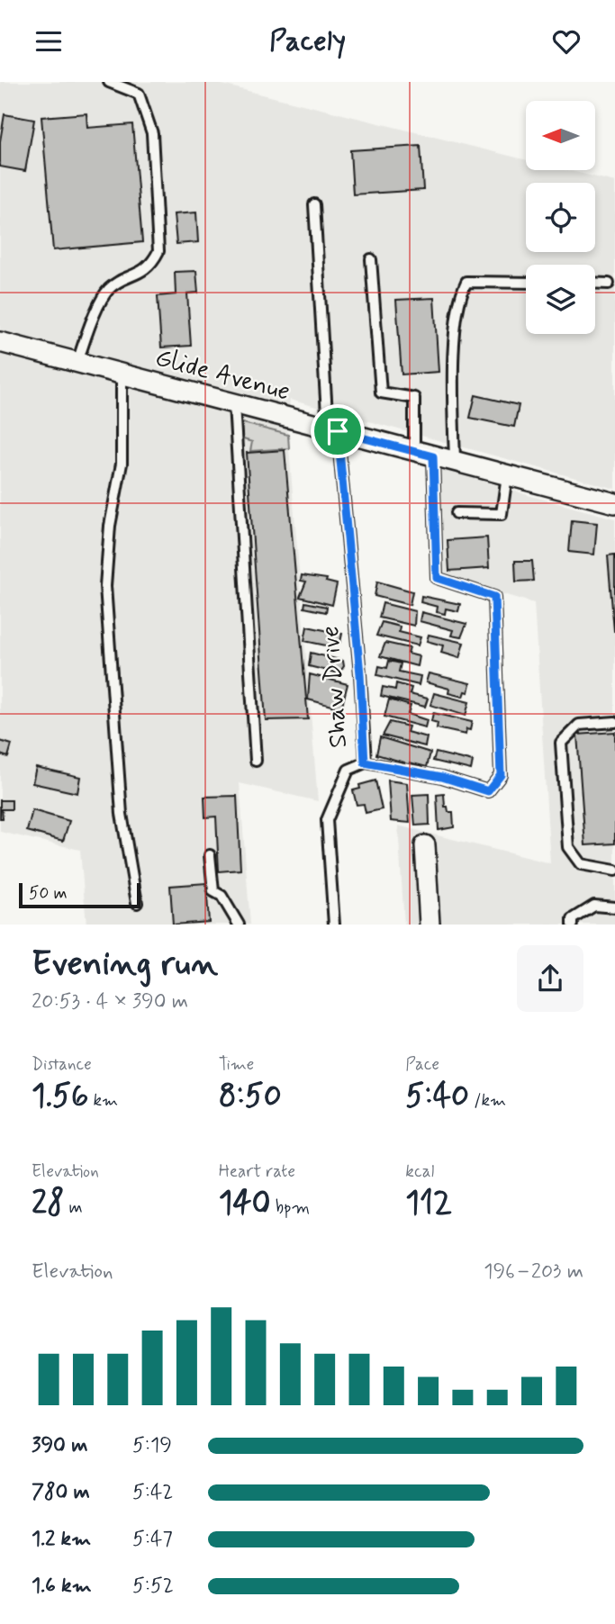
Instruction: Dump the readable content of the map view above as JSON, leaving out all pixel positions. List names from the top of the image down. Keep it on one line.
{"streets":{"street":["Glide Avenue"],"lane":["Shaw Drive"]},"crossings":[["Glide Avenue","Shaw Drive"]],"scale_bar":"50 m","north":"left","page":{"header":"Pacely","scale":"50 m","heading":["Evening run","20:53 · 4 × 390 m"],"stats":[["Distance","1.56 km"],["Time","8:50"],["Pace","5:40 /km"],["Elevation","28 m"],["Heart rate","140 bpm"],["kcal","112"]],"chart":["Elevation","196–203 m"],"list":[{"name":"390 m","note":"5:19"},{"name":"780 m","note":"5:42"},{"name":"1.2 km","note":"5:47"},{"name":"1.6 km","note":"5:52"}]}}
